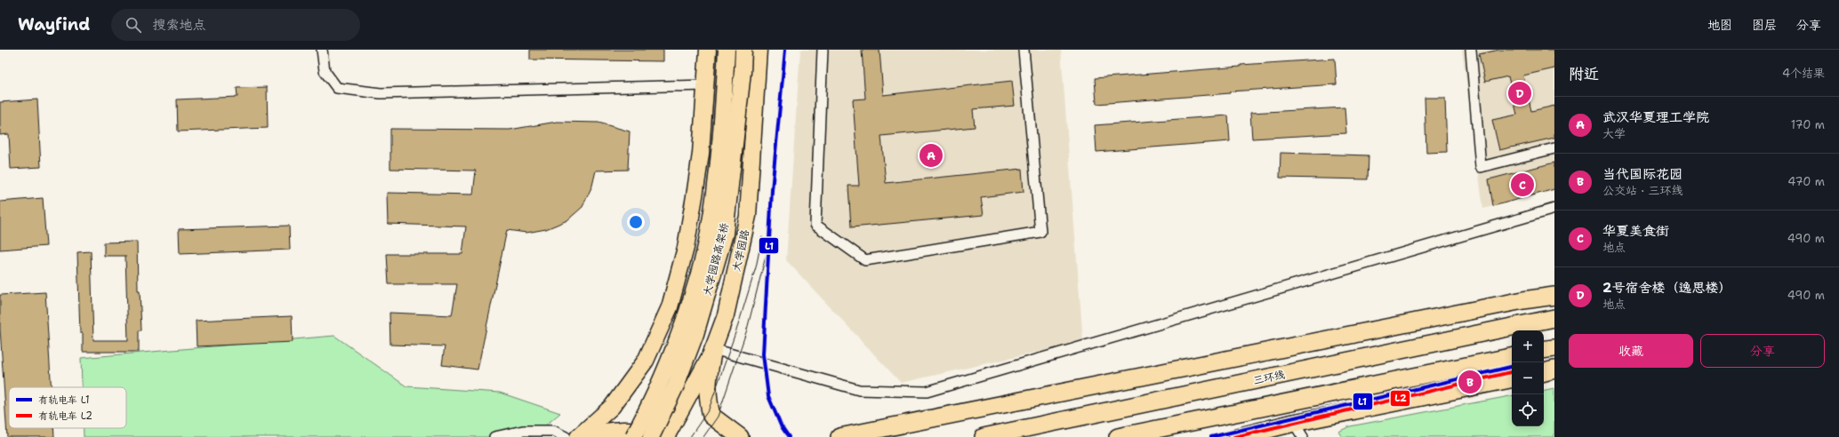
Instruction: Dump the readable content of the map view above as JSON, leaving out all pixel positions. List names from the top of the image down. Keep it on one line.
{"streets":{"highway":["三环线"],"main road":["大学园路","大学园路高架桥"]},"lines":["tram line L1","tram line L2"],"legend":["有轨电车 L1","有轨电车 L2"],"page":{"header":"Wayfind","search":"搜索地点","nav":["地图","图层","分享"],"heading":["附近","4个结果"],"pins":["D","A","C","B"],"list":[{"mark":"A","name":"武汉华夏理工学院","note":"大学","value":"170 m"},{"mark":"B","name":"当代国际花园","note":"公交站 · 三环线","value":"470 m"},{"mark":"C","name":"华夏美食街","note":"地点","value":"490 m"},{"mark":"D","name":"2号宿舍楼（逸思楼）","note":"地点","value":"490 m"}],"buttons":["收藏","分享"],"map_buttons":["+","−"]}}
